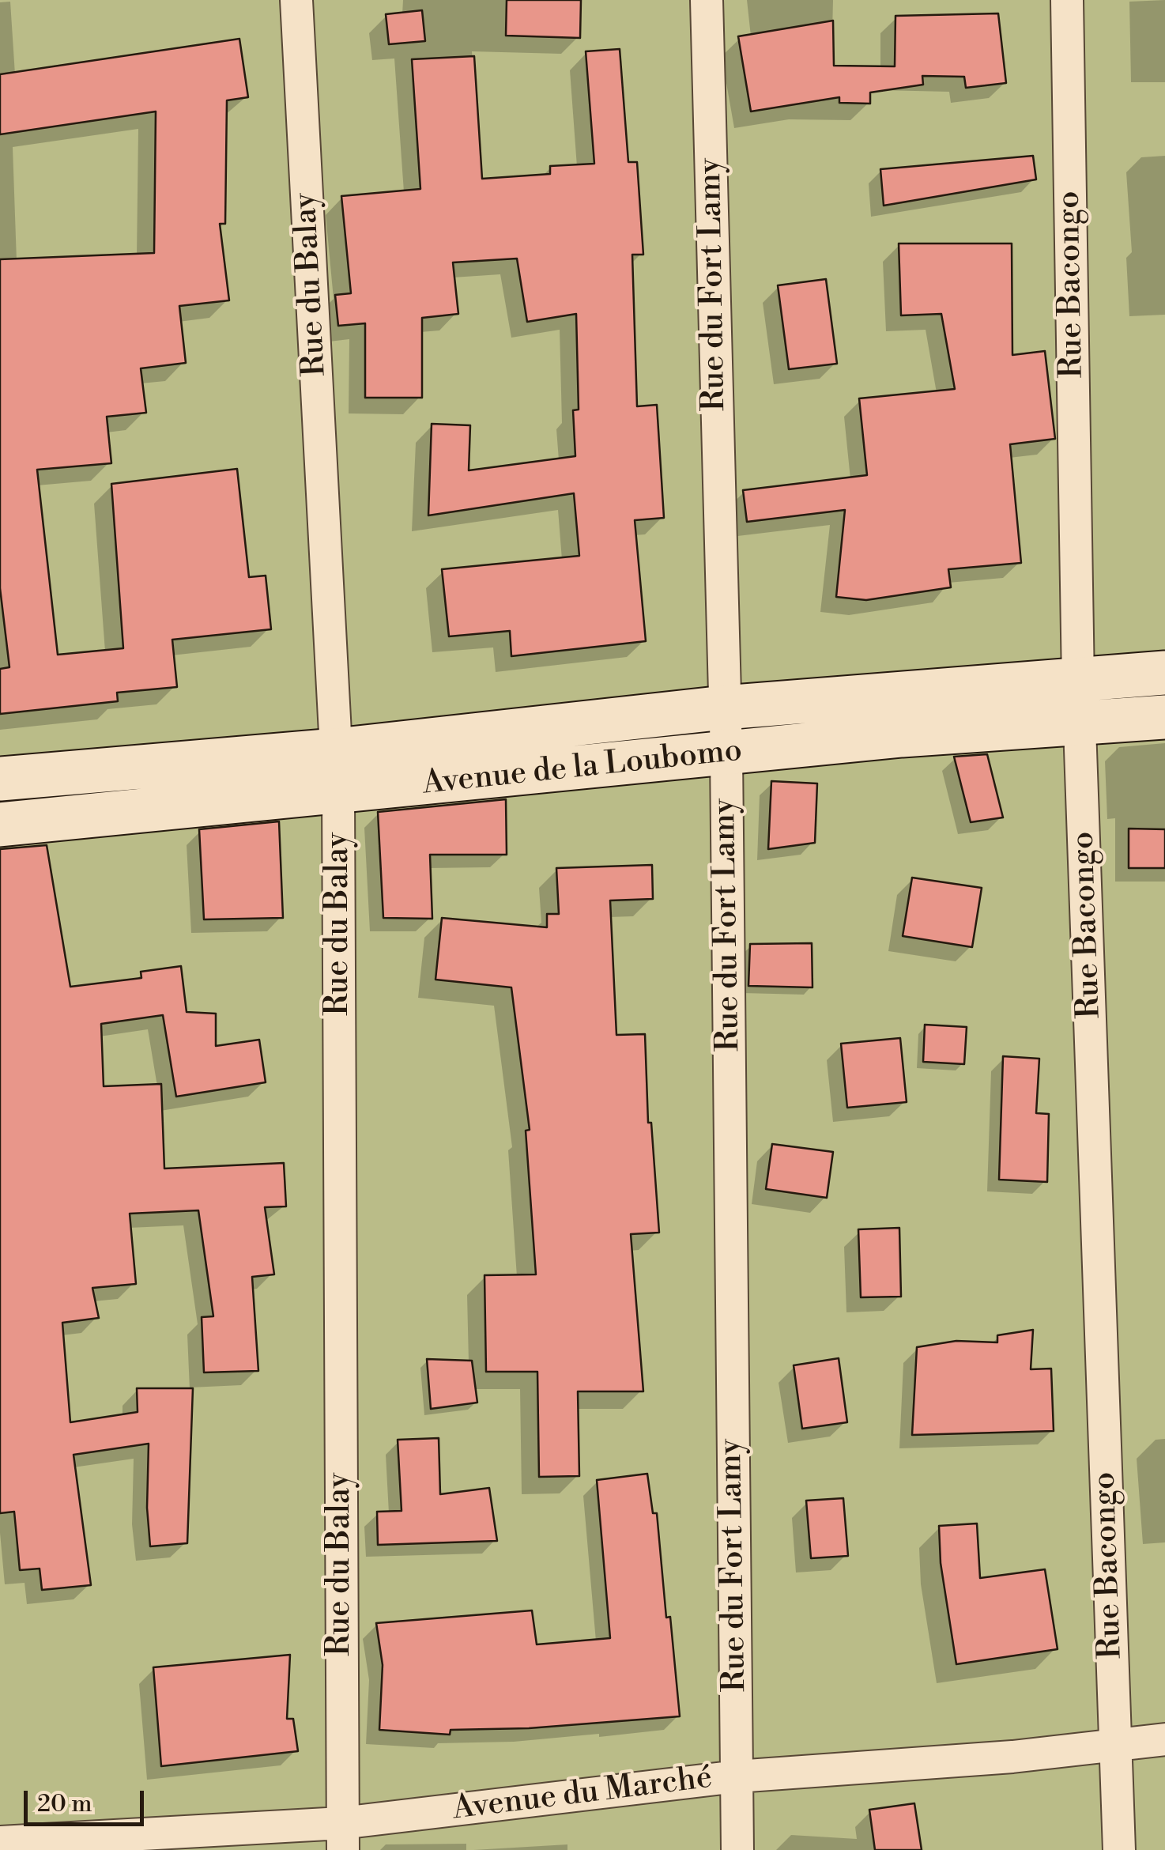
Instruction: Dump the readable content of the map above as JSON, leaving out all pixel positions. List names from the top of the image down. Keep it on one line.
{"streets":{"street":["Rue du Balay","Rue du Fort Lamy","Rue Bacongo","Avenue de la Loubomo","Avenue du Marché"]},"crossings":[["Rue du Balay","Avenue de la Loubomo"],["Rue du Balay","Avenue du Marché"],["Rue du Fort Lamy","Avenue de la Loubomo"],["Rue du Fort Lamy","Avenue du Marché"],["Rue Bacongo","Avenue de la Loubomo"],["Rue Bacongo","Avenue du Marché"]],"scale_bar":"20 m"}
